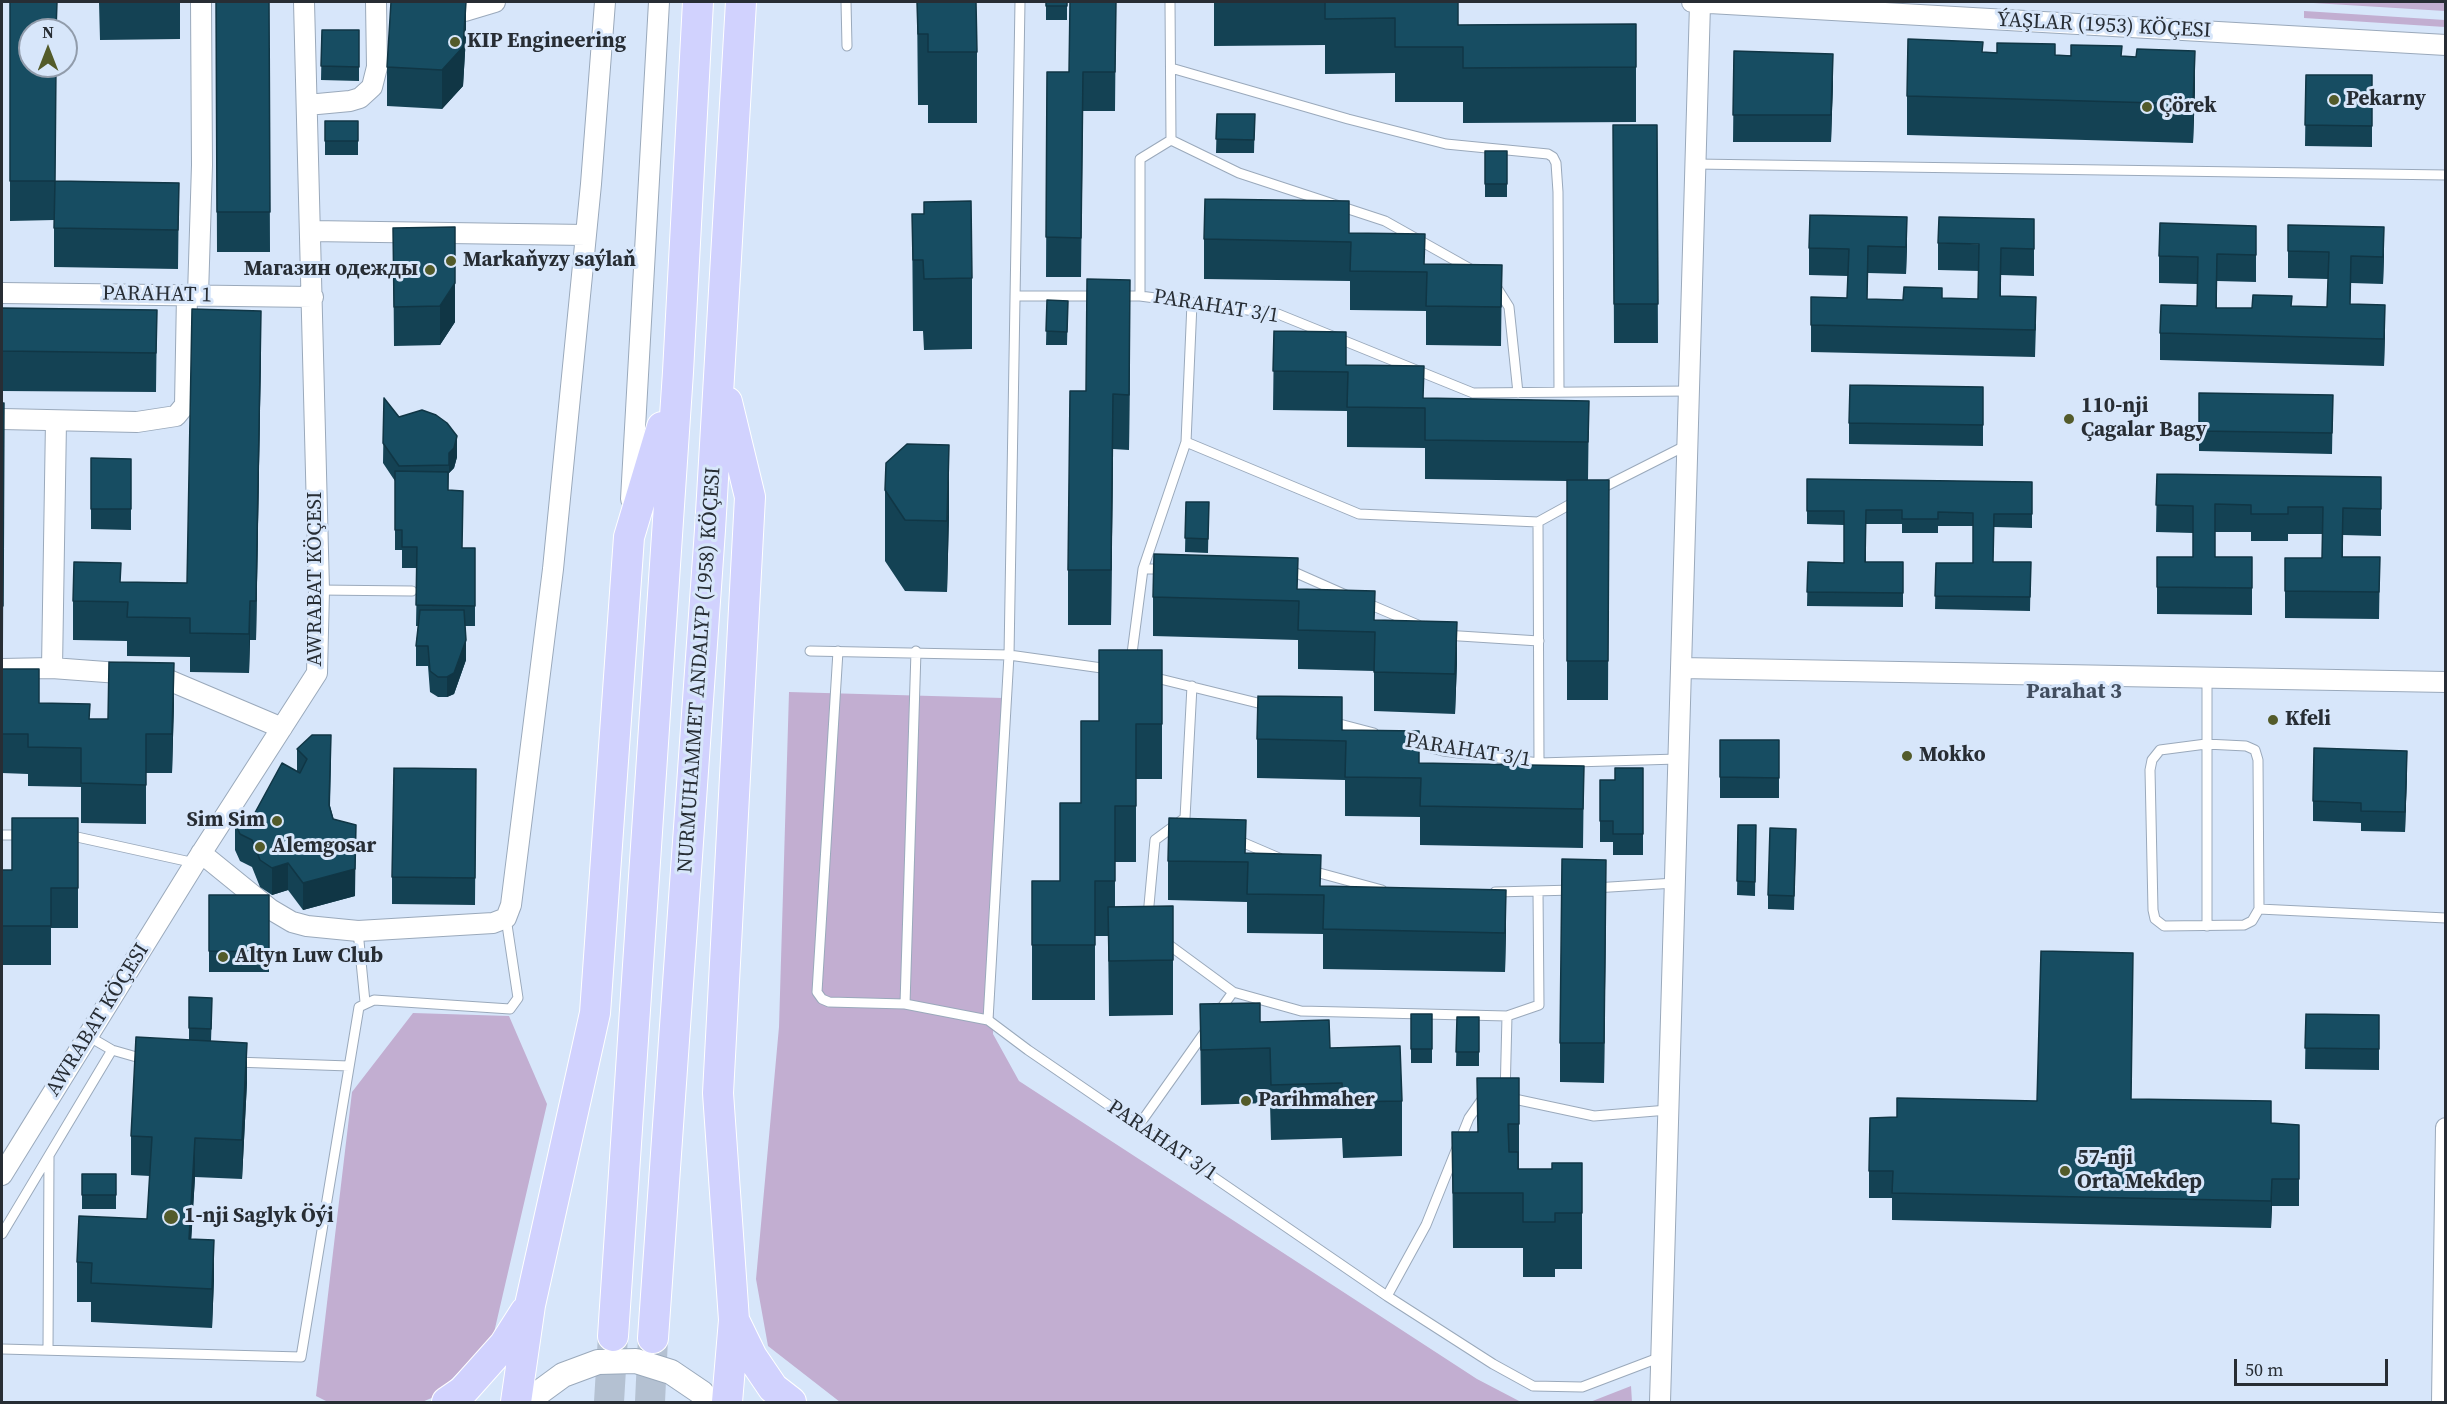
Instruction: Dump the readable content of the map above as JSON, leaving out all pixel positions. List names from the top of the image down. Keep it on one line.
{"streets":{"main road":["NURMUHAMMET ANDALYP (1958) KÖÇESI"],"street":["ÝAŞLAR (1953) KÖÇESI","PARAHAT 1","AWRABAT KÖÇESI"],"lane":["PARAHAT 3/1"]},"crossings":[["PARAHAT 1","AWRABAT KÖÇESI"]],"districts":["Parahat 3"],"places":["KIP Engineering","Pekarny","Çörek","Markaňyzy saýlaň","Магазин одежды","110-nji Çagalar Bagy","Kfeli","Mokko","Sim Sim","Alemgosar","Altyn Luw Club","Parihmaher","57-nji Orta Mekdep","1-nji Saglyk Öýi"],"scale_bar":"50 m","north":"top"}
